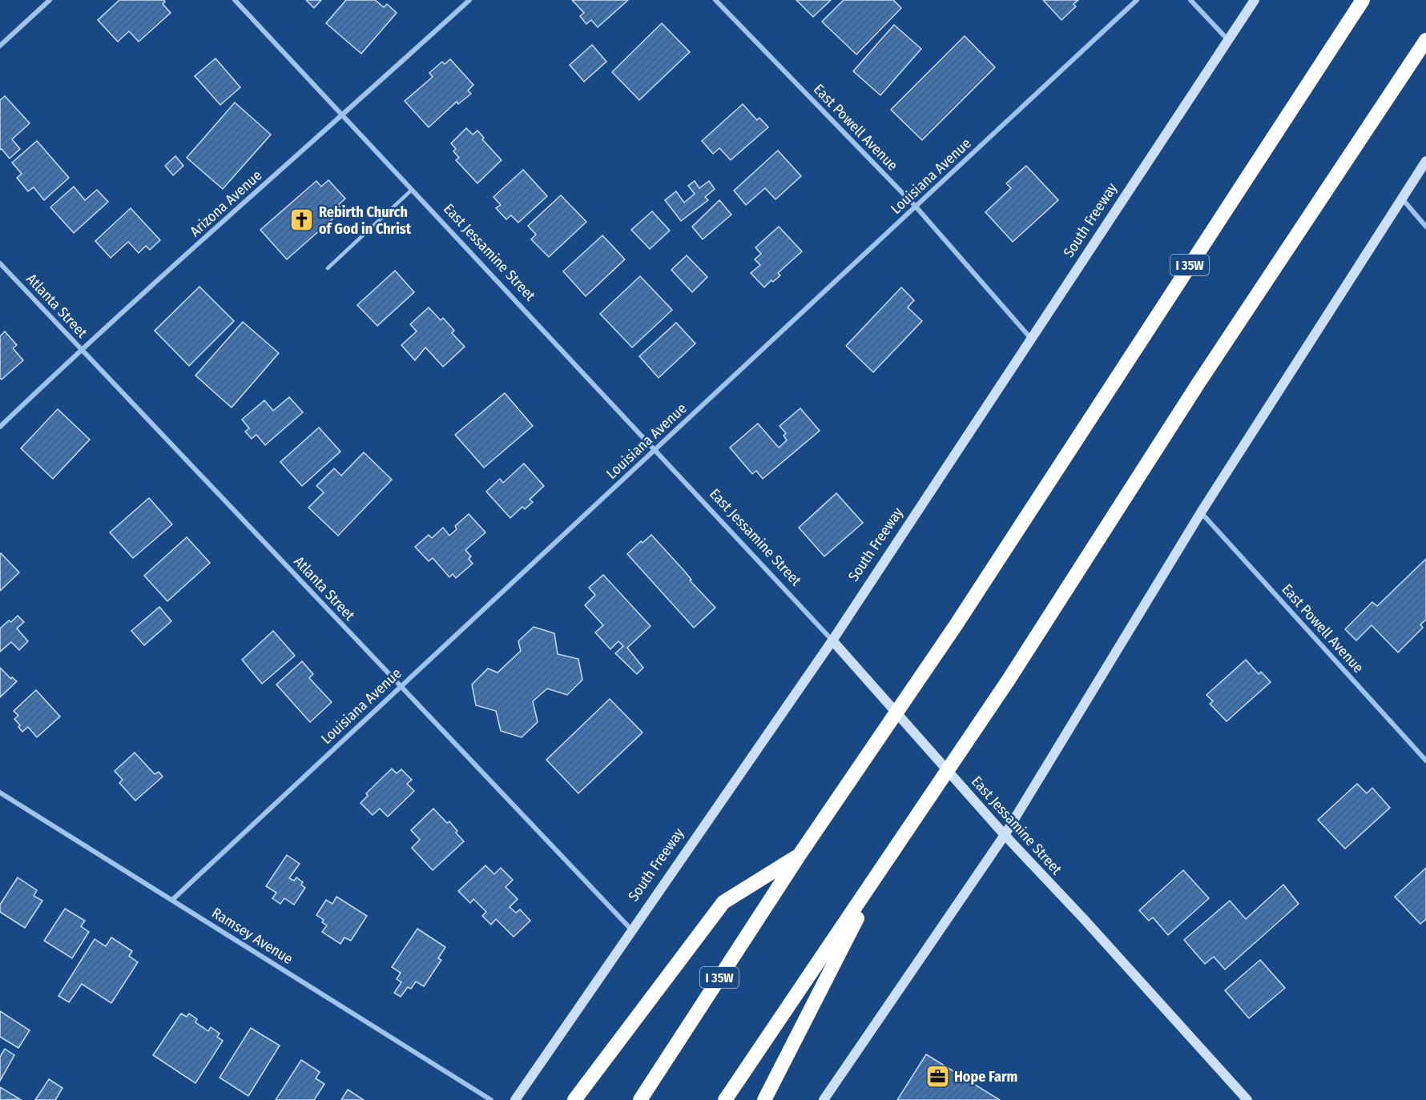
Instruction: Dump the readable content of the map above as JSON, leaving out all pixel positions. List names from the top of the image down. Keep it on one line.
{"streets":{"highway":["I 35W"],"main road":["South Freeway","East Jessamine Street"],"street":["East Powell Avenue","Louisiana Avenue","Arizona Avenue","Atlanta Street","Ramsey Avenue"]},"crossings":[["East Powell Avenue","Louisiana Avenue"],["East Powell Avenue","South Freeway"],["Louisiana Avenue","East Jessamine Street"],["Louisiana Avenue","Atlanta Street"],["Louisiana Avenue","Ramsey Avenue"],["Arizona Avenue","East Jessamine Street"],["Arizona Avenue","Atlanta Street"],["South Freeway","East Jessamine Street"],["South Freeway","Atlanta Street"]],"places":{"church":["Rebirth Church of God in Christ"],"office":["Hope Farm"]}}
